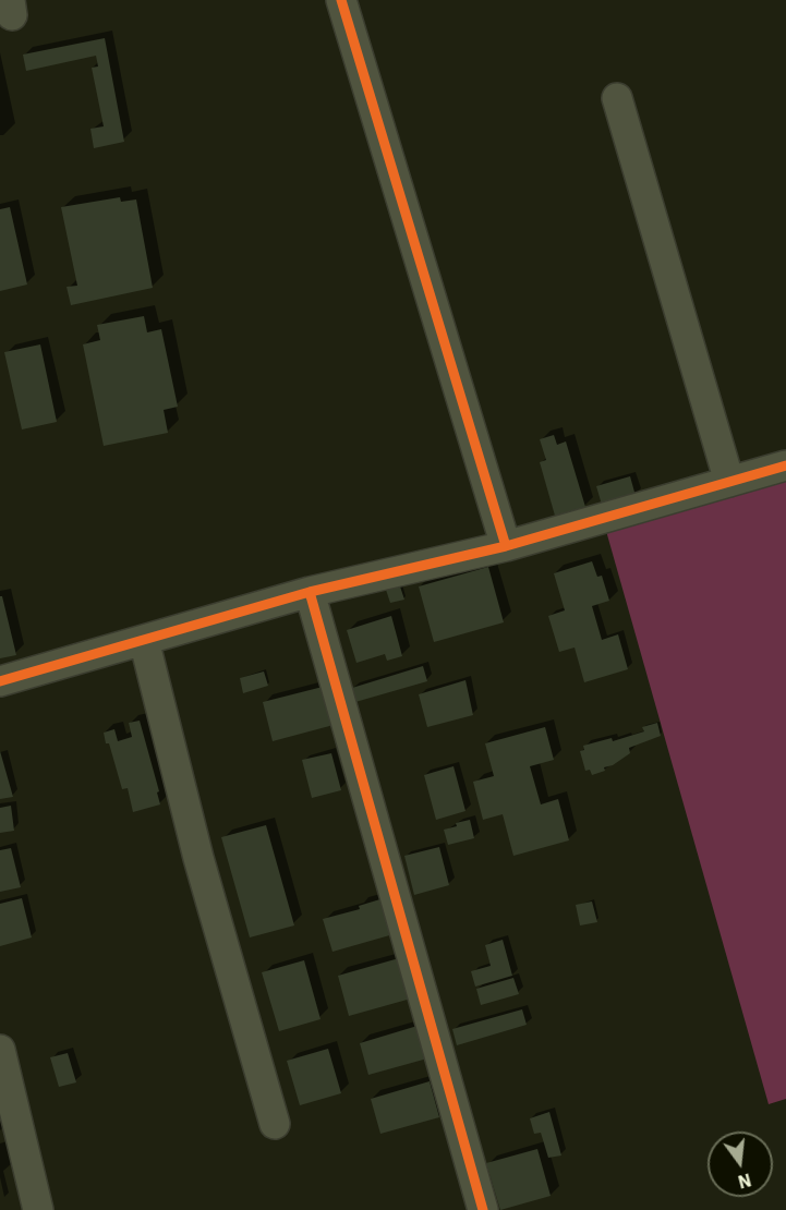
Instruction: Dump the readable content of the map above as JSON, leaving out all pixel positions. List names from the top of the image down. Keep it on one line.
{"north":"bottom"}
